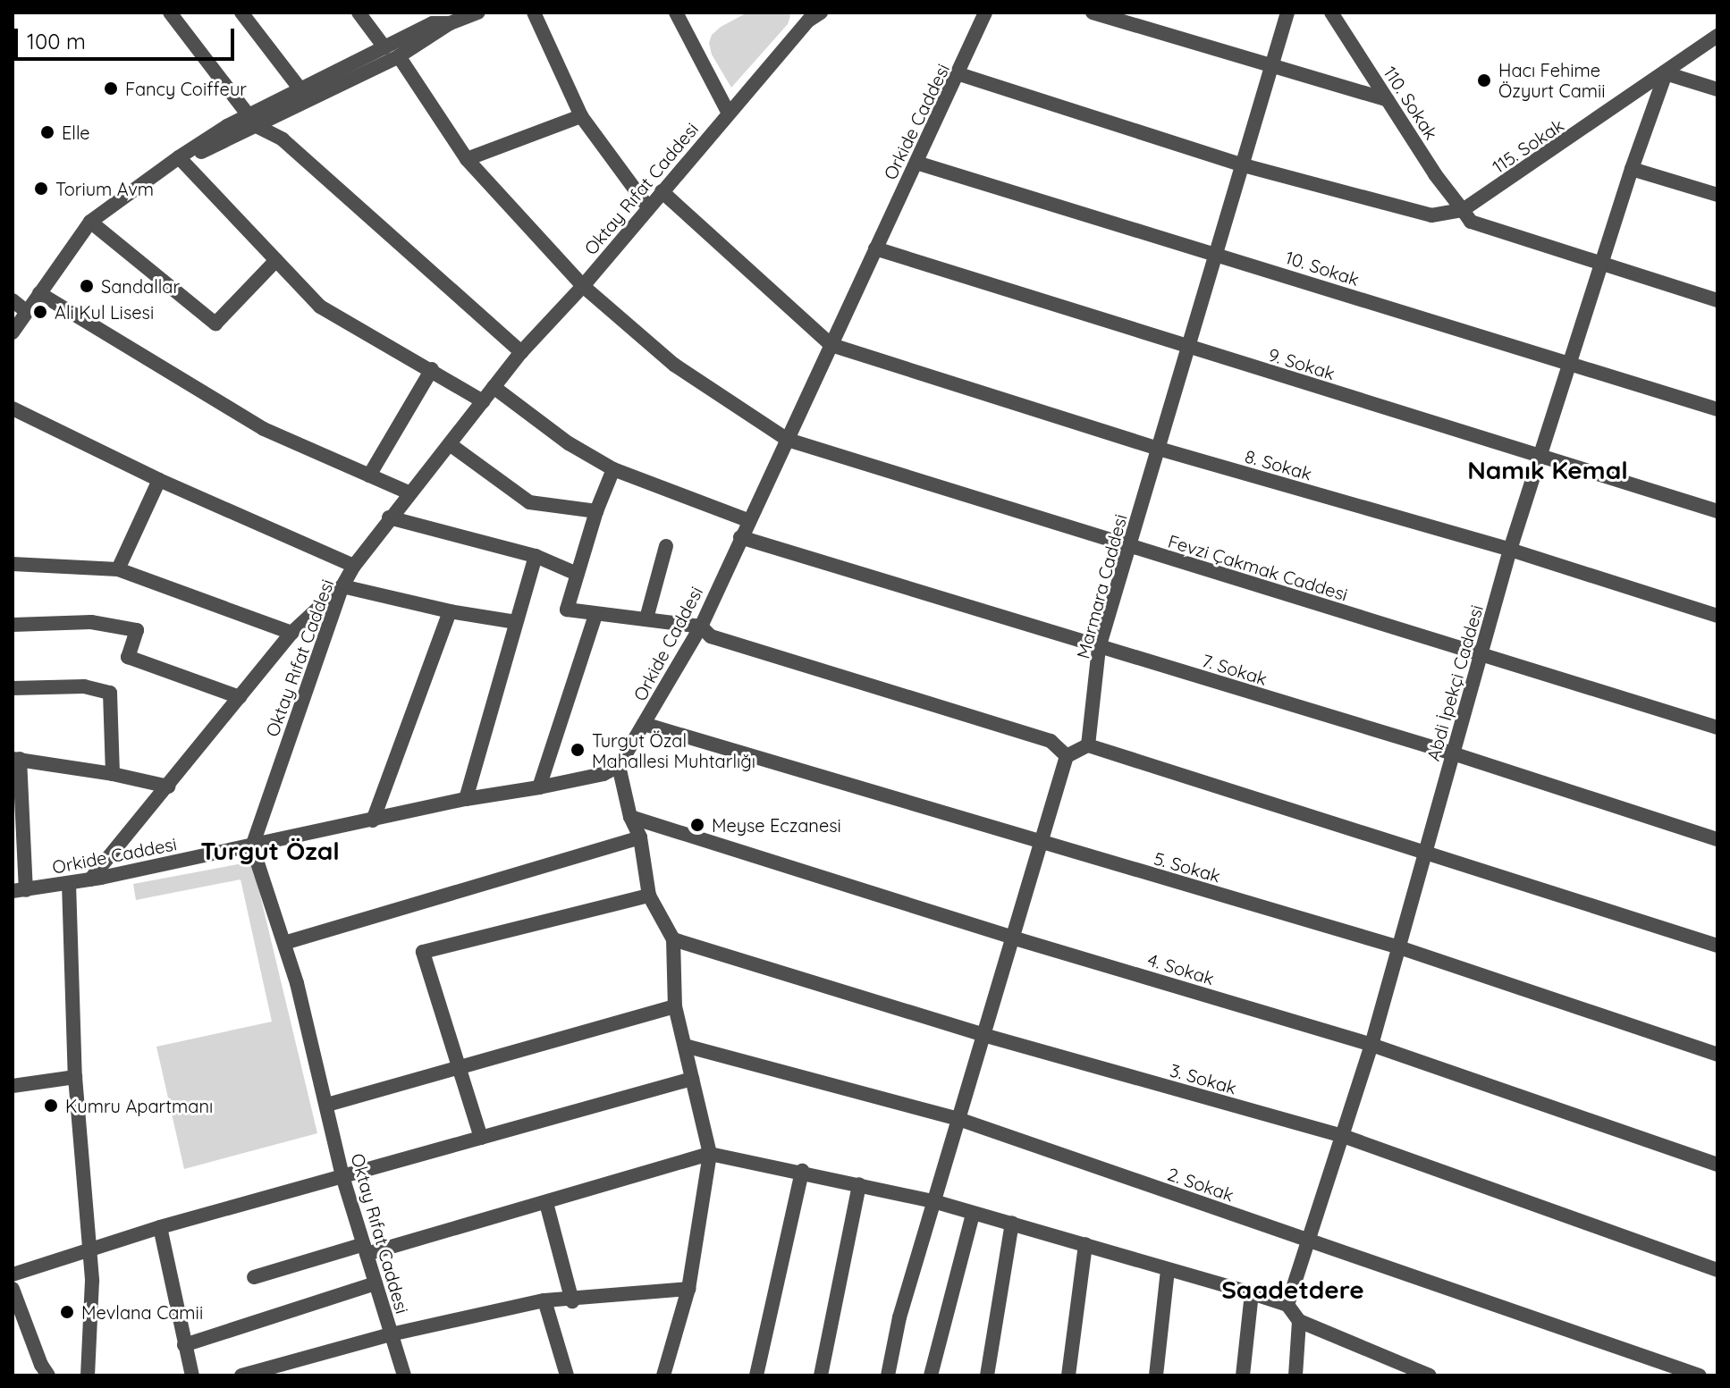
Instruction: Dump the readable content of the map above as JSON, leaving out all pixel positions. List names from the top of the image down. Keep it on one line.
{"streets":{"street":["110. Sokak","Orkide Caddesi","115. Sokak","Oktay Rıfat Caddesi","10. Sokak","9. Sokak","8. Sokak","Fevzi Çakmak Caddesi","Marmara Caddesi","7. Sokak","Abdi İpekçi Caddesi","5. Sokak","4. Sokak","3. Sokak","2. Sokak"]},"crossings":[["110. Sokak","115. Sokak"],["Orkide Caddesi","Oktay Rıfat Caddesi"],["Orkide Caddesi","10. Sokak"],["Orkide Caddesi","9. Sokak"],["Orkide Caddesi","8. Sokak"],["Orkide Caddesi","Fevzi Çakmak Caddesi"],["Orkide Caddesi","7. Sokak"],["Orkide Caddesi","5. Sokak"],["115. Sokak","Abdi İpekçi Caddesi"],["Oktay Rıfat Caddesi","Fevzi Çakmak Caddesi"],["10. Sokak","Marmara Caddesi"],["10. Sokak","Abdi İpekçi Caddesi"],["9. Sokak","Marmara Caddesi"],["9. Sokak","Abdi İpekçi Caddesi"],["8. Sokak","Marmara Caddesi"],["8. Sokak","Abdi İpekçi Caddesi"],["Fevzi Çakmak Caddesi","Marmara Caddesi"],["Fevzi Çakmak Caddesi","Abdi İpekçi Caddesi"],["Marmara Caddesi","7. Sokak"],["7. Sokak","Abdi İpekçi Caddesi"],["Abdi İpekçi Caddesi","5. Sokak"],["Abdi İpekçi Caddesi","4. Sokak"],["Abdi İpekçi Caddesi","3. Sokak"],["Abdi İpekçi Caddesi","2. Sokak"]],"districts":["Namık Kemal","Turgut Özal","Saadetdere"],"places":["Hacı Fehime Özyurt Camii","Fancy Coiffeur","Elle","Torium Avm","Sandallar","Ali Kul Lisesi","Turgut Özal Mahallesi Muhtarlığı","Meyse Eczanesi","Kumru Apartmanı","Mevlana Camii"],"scale_bar":"100 m"}
